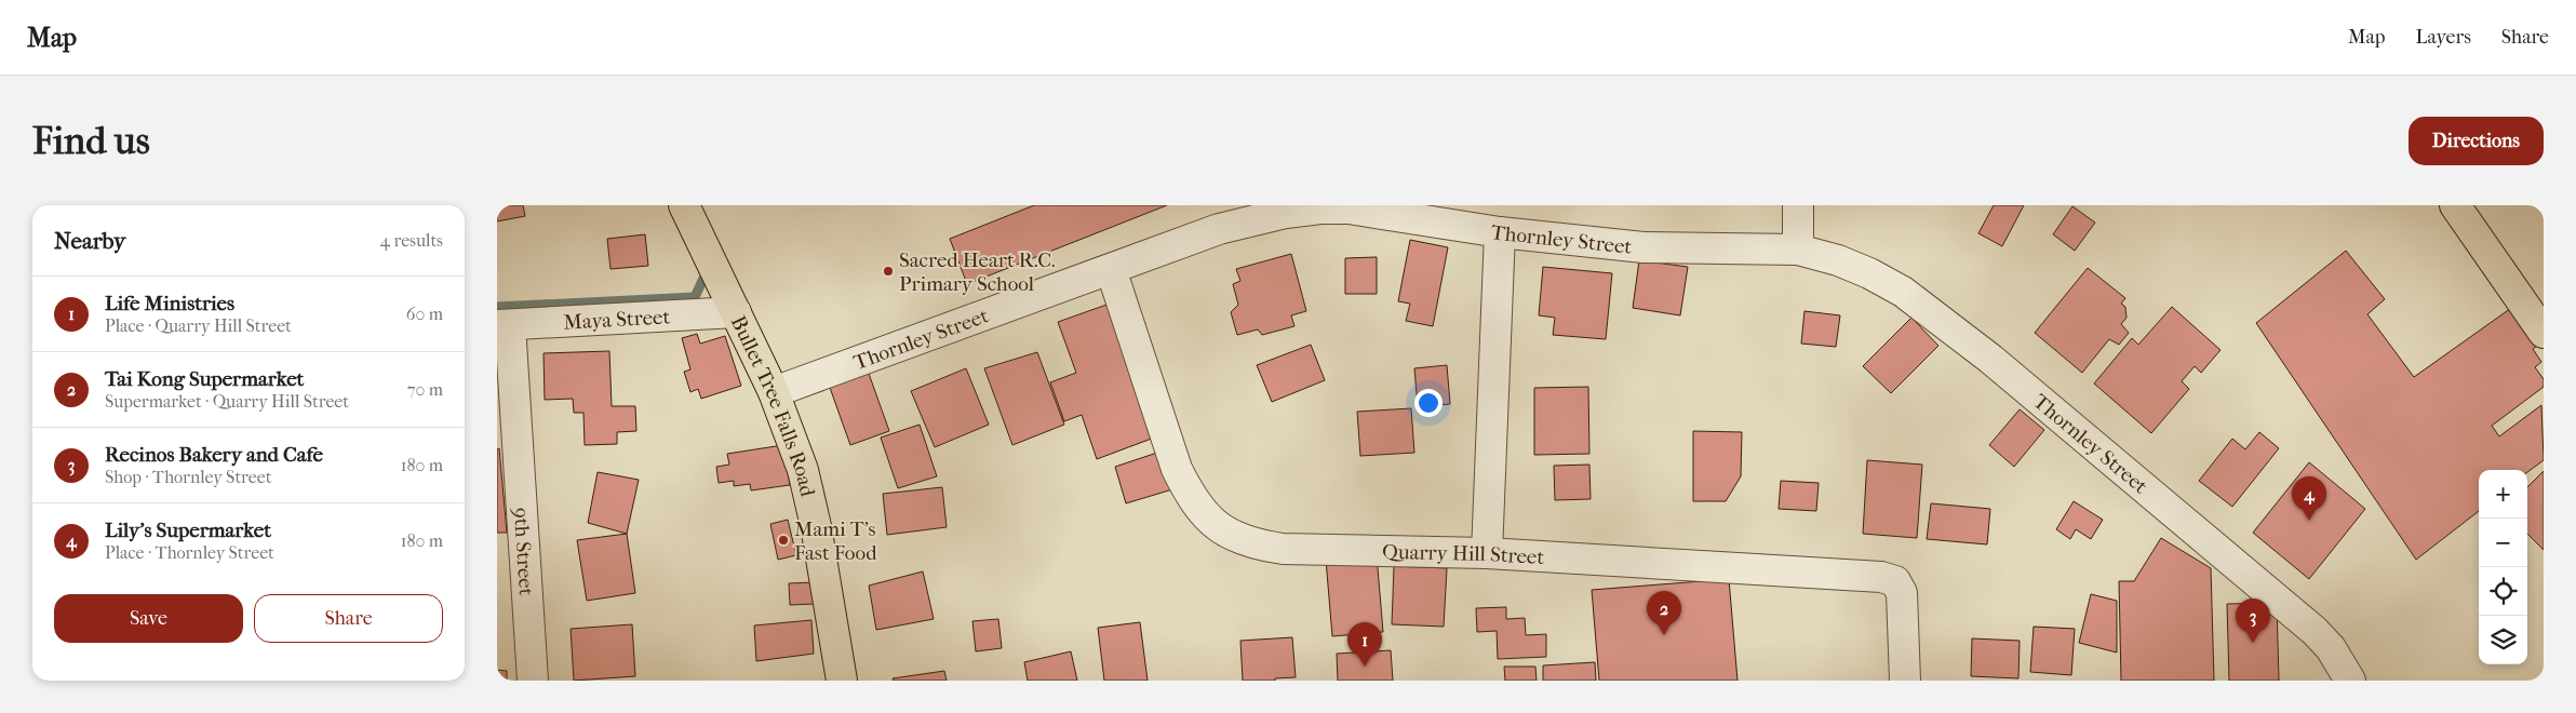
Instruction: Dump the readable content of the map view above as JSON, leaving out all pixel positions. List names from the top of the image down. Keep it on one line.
{"streets":{"main road":["Bullet Tree Falls Road"],"street":["Thornley Street","Maya Street","9th Street","Quarry Hill Street"]},"crossings":[["Thornley Street","Bullet Tree Falls Road"],["Thornley Street","Quarry Hill Street"],["Maya Street","Bullet Tree Falls Road"],["Maya Street","9th Street"]],"places":["Sacred Heart R.C. Primary School","Mami T's Fast Food"],"page":{"header":"Map","nav":["Map","Layers","Share"],"buttons":["Directions",["Save","Share"]],"title":"Find us","heading":["Nearby","4 results"],"list":[{"mark":"1","name":"Life Ministries","note":"Place · Quarry Hill Street","value":"60 m"},{"mark":"2","name":"Tai Kong Supermarket","note":"Supermarket · Quarry Hill Street","value":"70 m"},{"mark":"3","name":"Recinos Bakery and Cafe","note":"Shop · Thornley Street","value":"180 m"},{"mark":"4","name":"Lily's Supermarket","note":"Place · Thornley Street","value":"180 m"}],"map_buttons":["+","−"],"pins":["4","2","3","1"]}}
